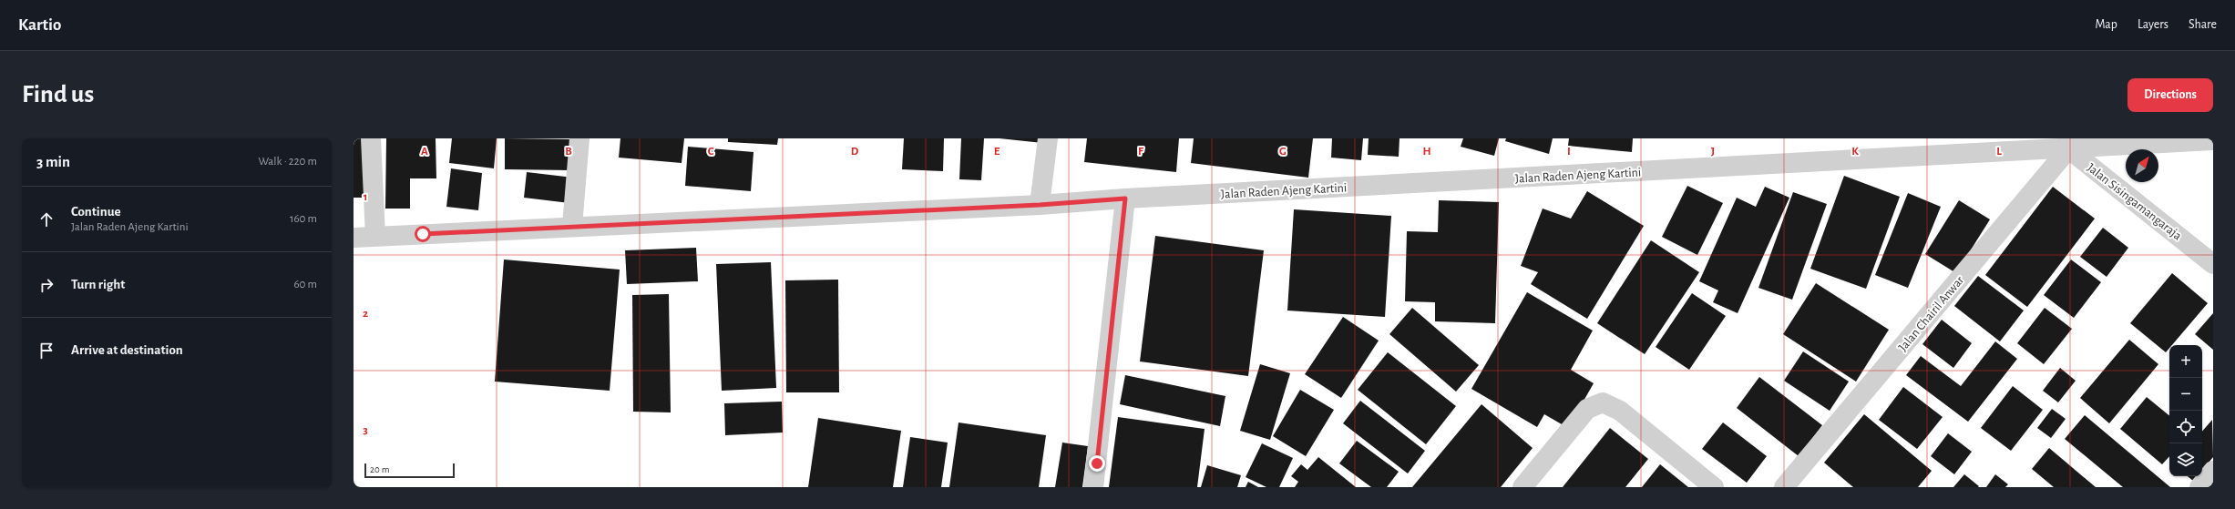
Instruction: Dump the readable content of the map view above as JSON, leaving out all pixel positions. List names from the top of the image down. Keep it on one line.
{"streets":{"street":["Jalan Raden Ajeng Kartini","Jalan Sisingamangaraja","Jalan Chairil Anwar"]},"crossings":[["Jalan Raden Ajeng Kartini","Jalan Sisingamangaraja"],["Jalan Raden Ajeng Kartini","Jalan Chairil Anwar"],["Jalan Sisingamangaraja","Jalan Chairil Anwar"]],"scale_bar":"20 m","north":"top right","page":{"header":"Kartio","nav":["Map","Layers","Share"],"buttons":"Directions","title":"Find us","heading":["3 min","Walk · 220 m"],"list":[["Continue","Jalan Raden Ajeng Kartini","160 m"],["Turn right","60 m"],"Arrive at destination"],"map_buttons":["+","−"],"scale":"20 m"},"grid":{"columns":["A","B","C","D","E","F","G","H","I","J","K","L"],"rows":["1","2","3"]}}
